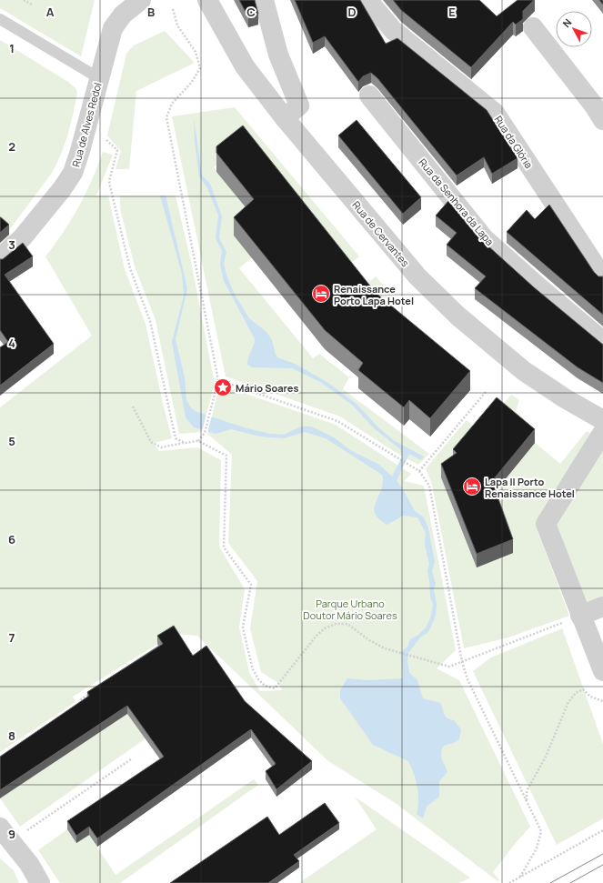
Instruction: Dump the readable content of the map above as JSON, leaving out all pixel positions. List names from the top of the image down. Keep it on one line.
{"streets":{"street":["Rua de Alves Redol","Rua da Glória","Rua da Senhora da Lapa","Rua de Cervantes"]},"parks":["Parque Urbano Doutor Mário Soares"],"places":{"hotel":["Renaissance Porto Lapa Hotel","Lapa II Porto Renaissance Hotel"],"place":["Mário Soares"]},"north":"top left","grid":{"columns":["A","B","C","D","E"],"rows":["1","2","3","4","5","6","7","8","9"]}}
